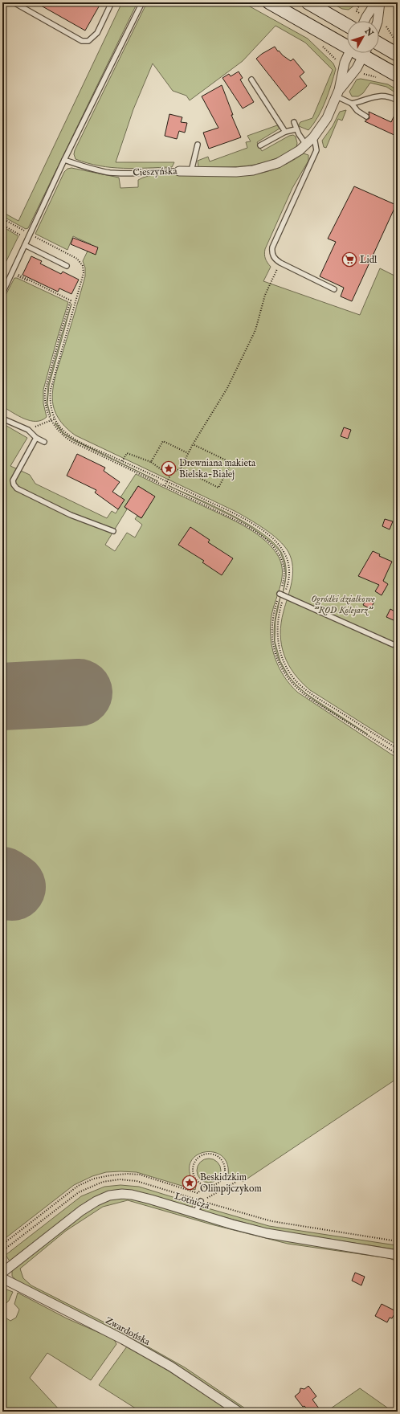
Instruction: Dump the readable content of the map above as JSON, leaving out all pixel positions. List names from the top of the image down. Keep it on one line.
{"streets":{"street":["Cieszyńska","Lotnicza","Zwardońska"]},"parks":["Ogródki działkowe \"ROD Kolejarz\""],"places":{"supermarket":["Lidl"],"place":["Drewniana makieta Bielska-Białej","Beskidzkim Olimpijczykom"]},"north":"top right"}
